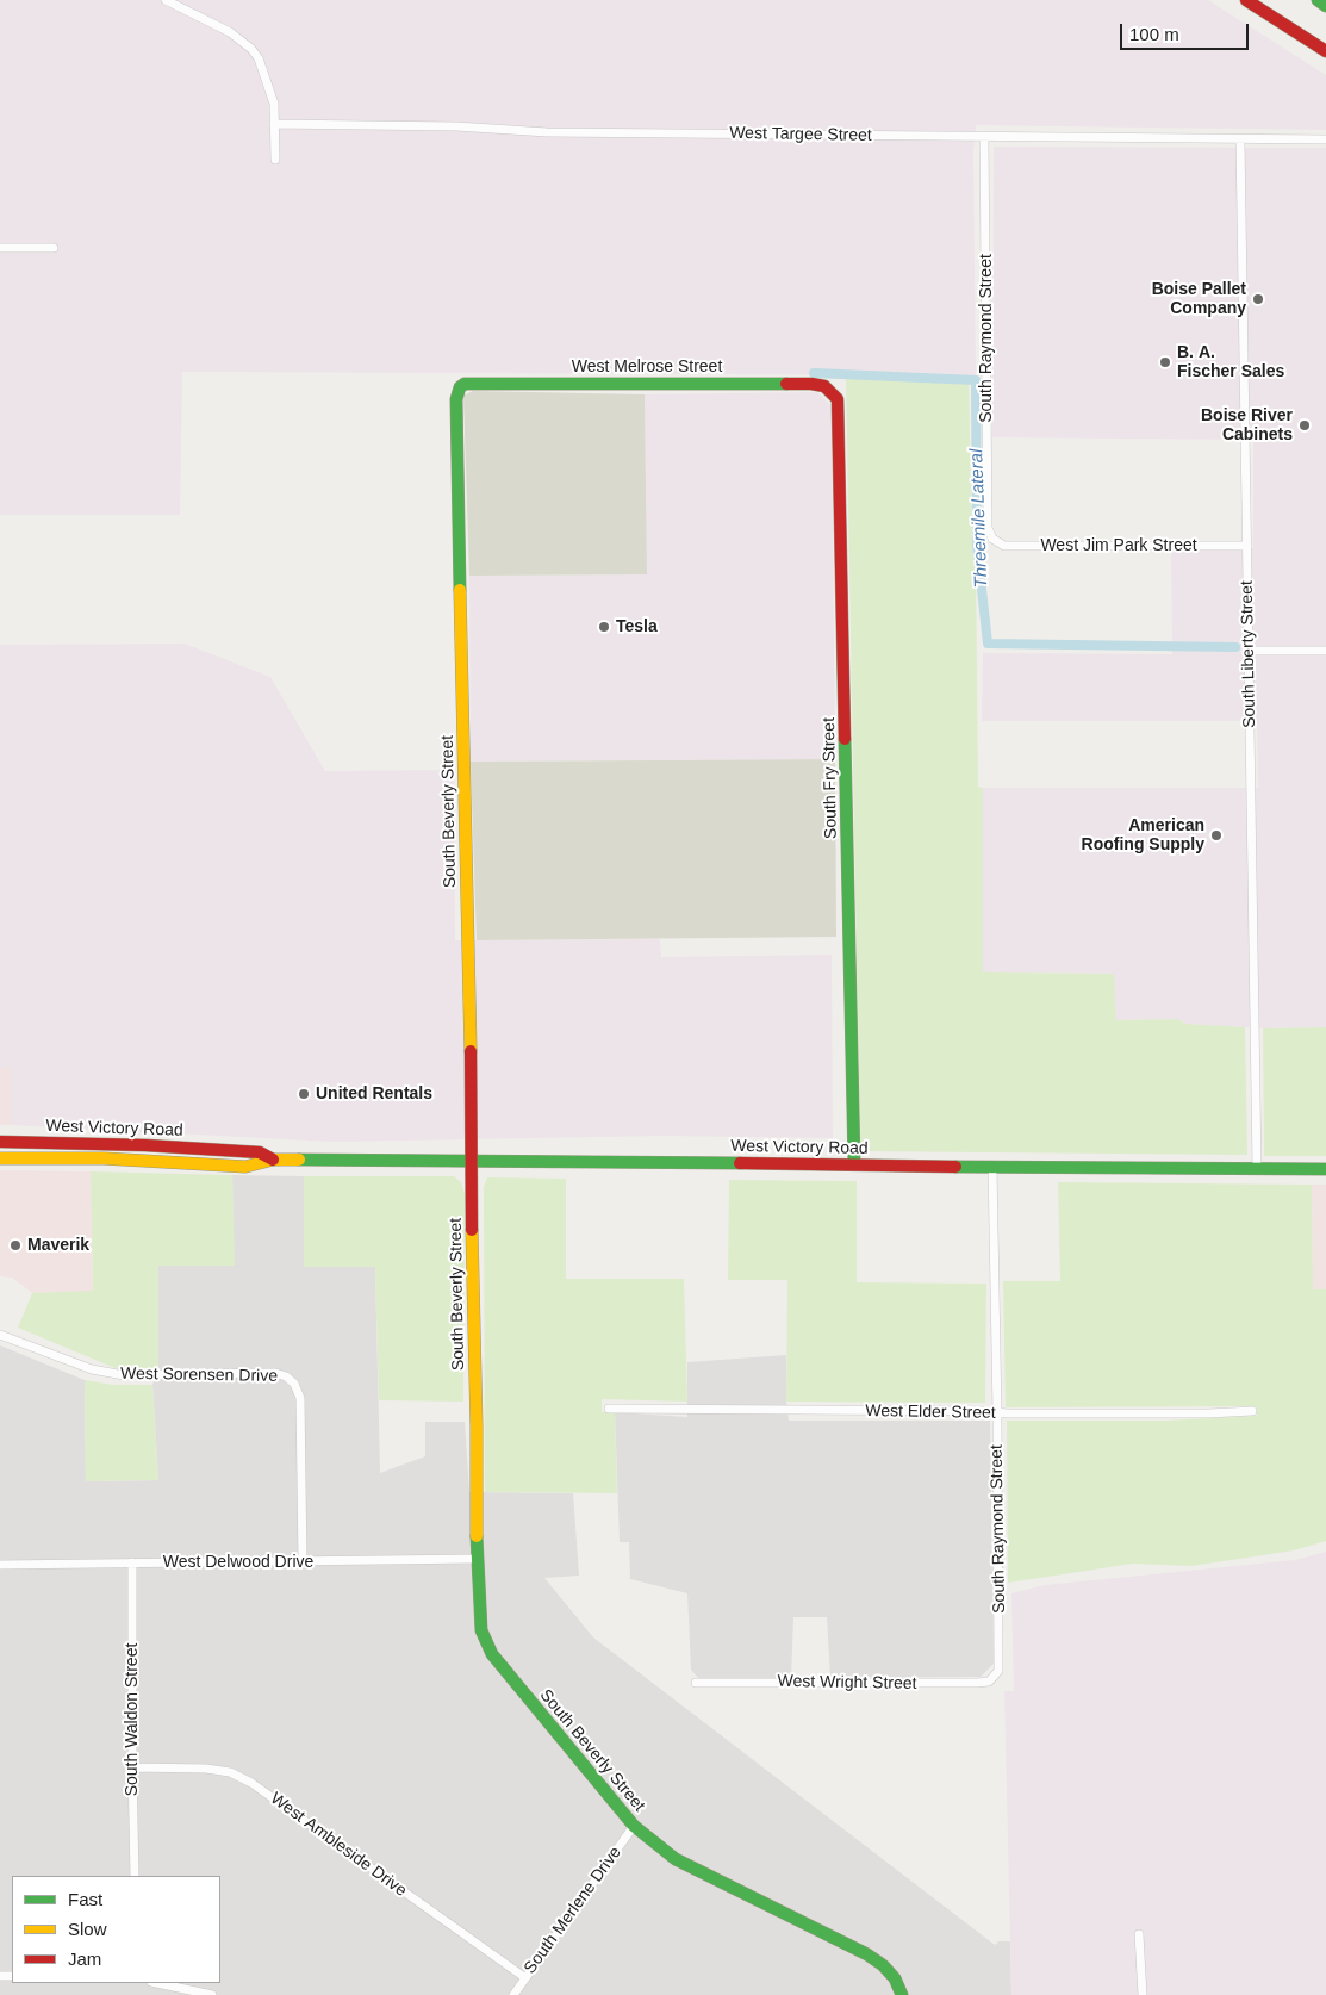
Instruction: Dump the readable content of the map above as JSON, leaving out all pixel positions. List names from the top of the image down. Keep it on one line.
{"streets":{"main road":["West Melrose Street","South Fry Street","South Beverly Street","West Victory Road"],"street":["West Targee Street","South Raymond Street","West Jim Park Street","South Liberty Street","West Sorensen Drive","West Elder Street","West Delwood Drive","West Wright Street","South Waldon Street","West Ambleside Drive","South Merlene Drive"]},"crossings":[["West Targee Street","South Raymond Street"],["West Targee Street","South Liberty Street"],["South Raymond Street","West Jim Park Street"],["South Raymond Street","West Victory Road"],["South Raymond Street","West Elder Street"],["South Raymond Street","West Wright Street"],["West Melrose Street","South Fry Street"],["West Melrose Street","South Beverly Street"],["West Jim Park Street","South Liberty Street"],["South Liberty Street","West Victory Road"],["South Fry Street","West Victory Road"],["South Beverly Street","West Victory Road"],["South Beverly Street","West Delwood Drive"],["South Beverly Street","South Merlene Drive"],["West Sorensen Drive","West Delwood Drive"],["West Delwood Drive","South Waldon Street"],["South Waldon Street","West Ambleside Drive"],["West Ambleside Drive","South Merlene Drive"]],"water":["Threemile Lateral"],"places":["Boise Pallet Company","B. A. Fischer Sales","Boise River Cabinets","Tesla","American Roofing Supply","United Rentals","Maverik"],"legend":["Fast","Slow","Jam"],"scale_bar":"100 m"}
